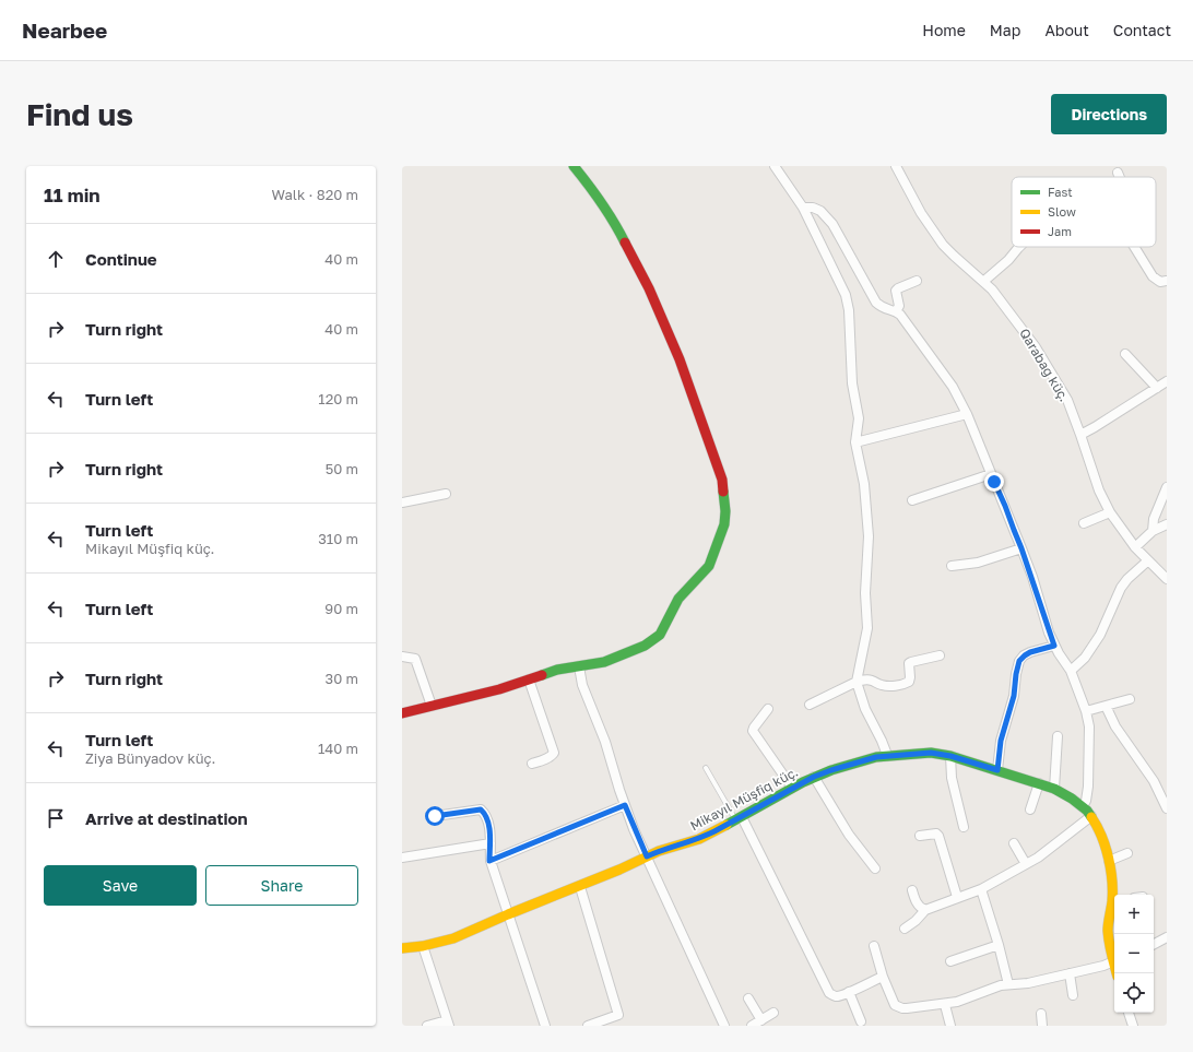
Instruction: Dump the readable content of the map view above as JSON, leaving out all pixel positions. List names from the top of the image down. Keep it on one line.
{"streets":{"street":["Qarabağ küç.","Mikayıl Müşfiq küç."]},"legend":["Fast","Slow","Jam"],"page":{"header":"Nearbee","nav":["Home","Map","About","Contact"],"buttons":["Directions",["Save","Share"]],"title":"Find us","heading":["11 min","Walk · 820 m"],"list":[["Continue","40 m"],["Turn right","40 m"],["Turn left","120 m"],["Turn right","50 m"],["Turn left","Mikayıl Müşfiq küç.","310 m"],["Turn left","90 m"],["Turn right","30 m"],["Turn left","Ziya Bünyadov küç.","140 m"],"Arrive at destination"],"map_buttons":["+","−"]}}
